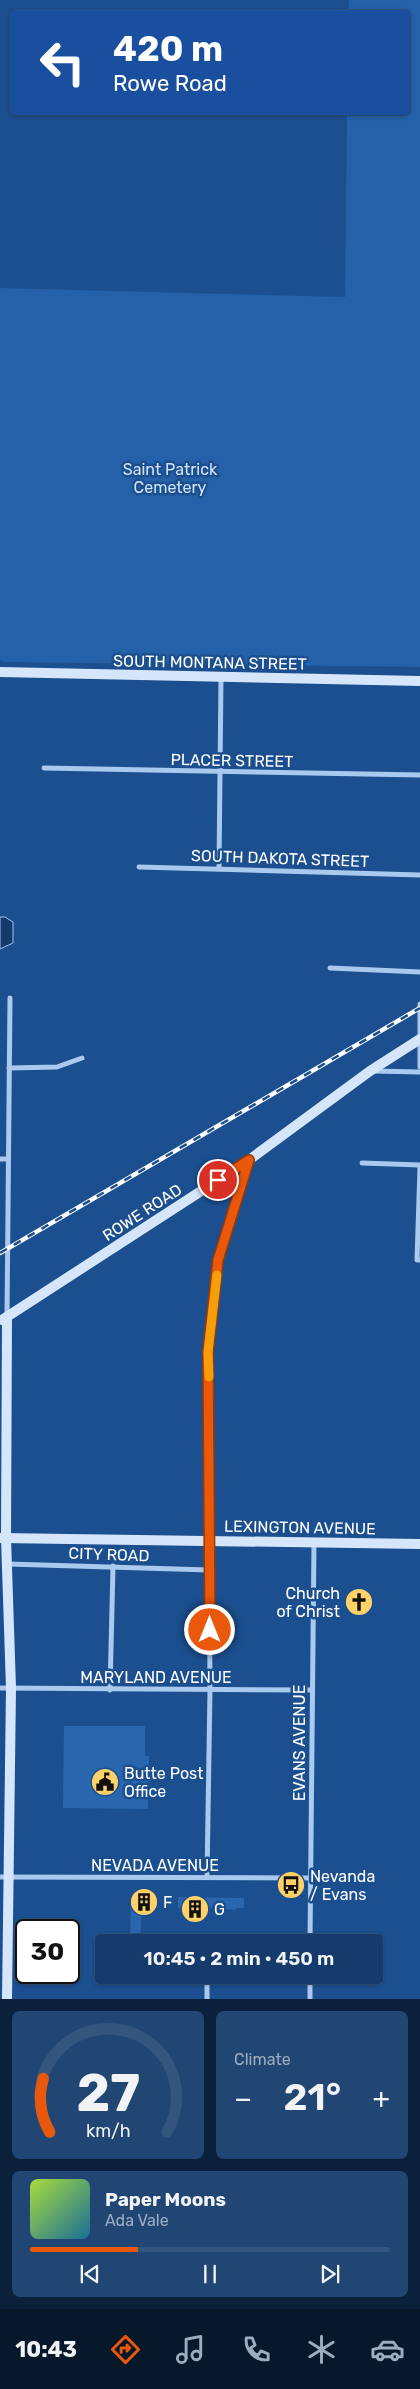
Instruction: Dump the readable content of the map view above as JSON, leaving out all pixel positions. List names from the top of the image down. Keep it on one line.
{"streets":{"street":["SOUTH MONTANA STREET","PLACER STREET","SOUTH DAKOTA STREET","ROWE ROAD","LEXINGTON AVENUE","CITY ROAD","MARYLAND AVENUE","EVANS AVENUE","NEVADA AVENUE"]},"crossings":[["LEXINGTON AVENUE","EVANS AVENUE"],["MARYLAND AVENUE","EVANS AVENUE"],["EVANS AVENUE","NEVADA AVENUE"]],"parks":["Saint Patrick Cemetery"],"places":{"church":["Church of Christ"],"public building":["Butte Post Office"],"bus stop":["Nevanda / Evans"],"building":["F","G"]},"page":{"turn":["420 m","Rowe Road"],"limit":"30","trip":"10:45 · 2 min · 450 m","tile":"Climate","heat":["−","21°","+"],"song":["Paper Moons","Ada Vale"],"tabs":"10:43","gauge":["27","km/h"]}}
